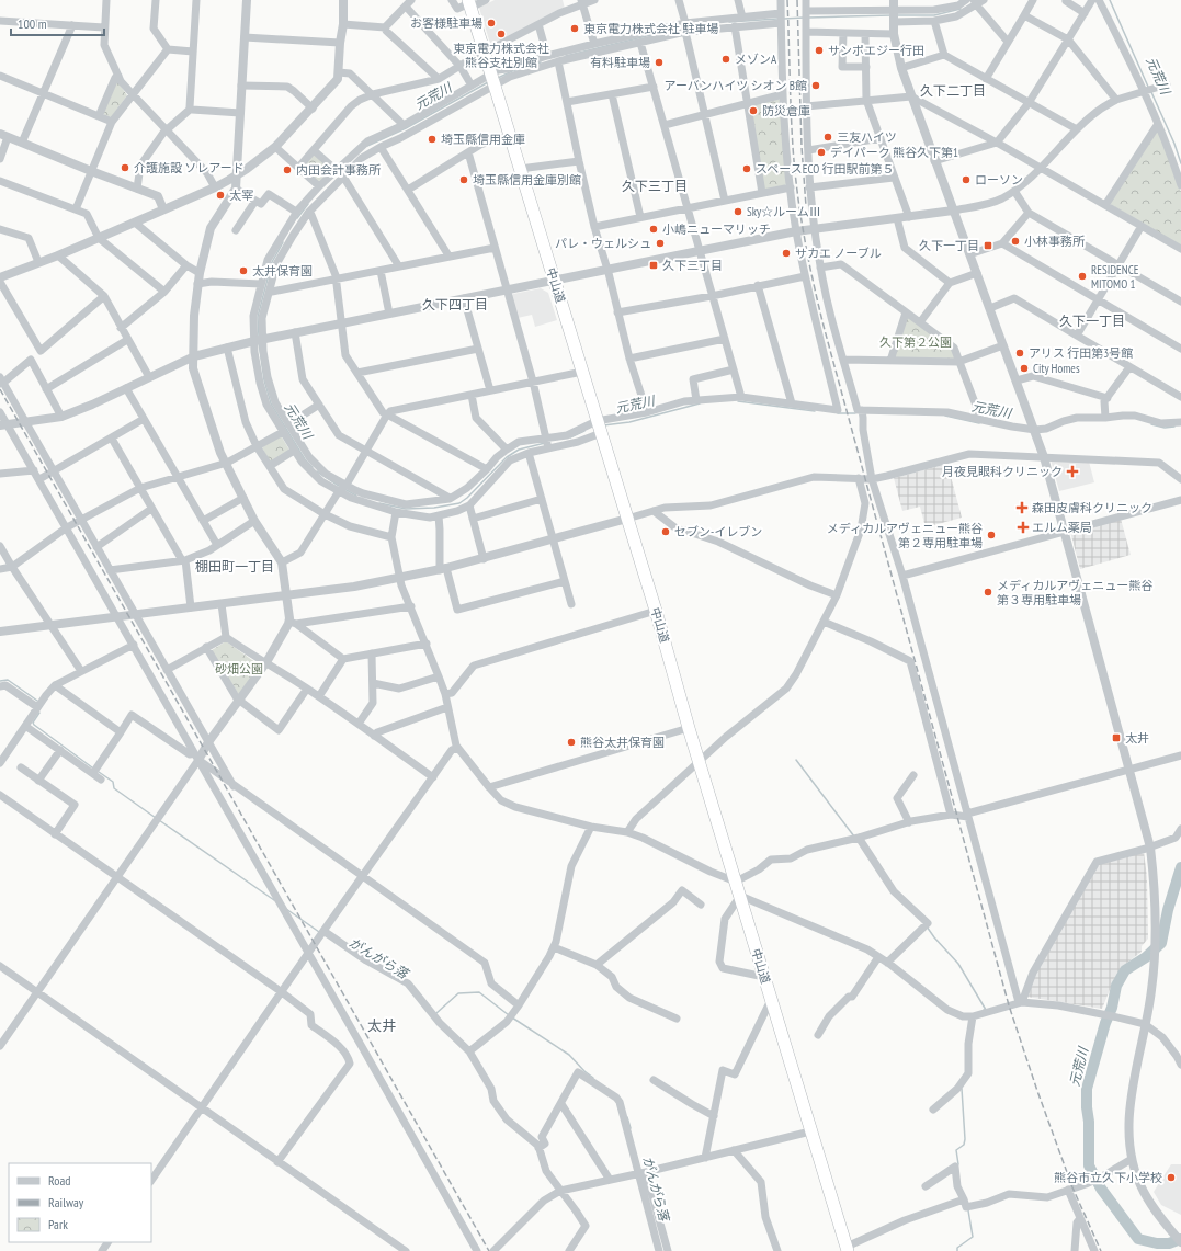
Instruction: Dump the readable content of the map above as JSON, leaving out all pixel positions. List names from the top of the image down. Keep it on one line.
{"streets":{"highway":["中山道"]},"districts":["久下二丁目","久下三丁目","久下四丁目","久下一丁目","棚田町一丁目","太井"],"water":["元荒川","がんがら落"],"parks":["久下第２公園","砂畑公園"],"places":{"other":["お客様駐車場","東京電力株式会社 駐車場","東京電力株式会社 熊谷支社別館","サンポエジー行田","メゾンA","有料駐車場","アーバンハイツ シオン B館","防災倉庫","三友ハイツ","埼玉縣信用金庫","デイパーク 熊谷久下第1","介護施設 ソレアード","スペースECO 行田駅前第５","内田会計事務所","埼玉縣信用金庫別館","ローソン","太宰","Sky☆ルームⅢ","小嶋ニューマリッチ","小林事務所","パレ・ウェルシュ","サカエ ノーブル","太井保育園","RESIDENCE MITOMO 1","アリス 行田第3号館","City Homes","セブン-イレブン","メディカルアヴェニュー熊谷 第２専用駐車場","メディカルアヴェニュー熊谷 第３専用駐車場","熊谷太井保育園","熊谷市立久下小学校"],"transit":["久下一丁目","久下三丁目","太井"],"health":["月夜見眼科クリニック","森田皮膚科クリニック","エルム薬局"]},"legend":["Road","Railway","Park"],"scale_bar":"100 m"}
